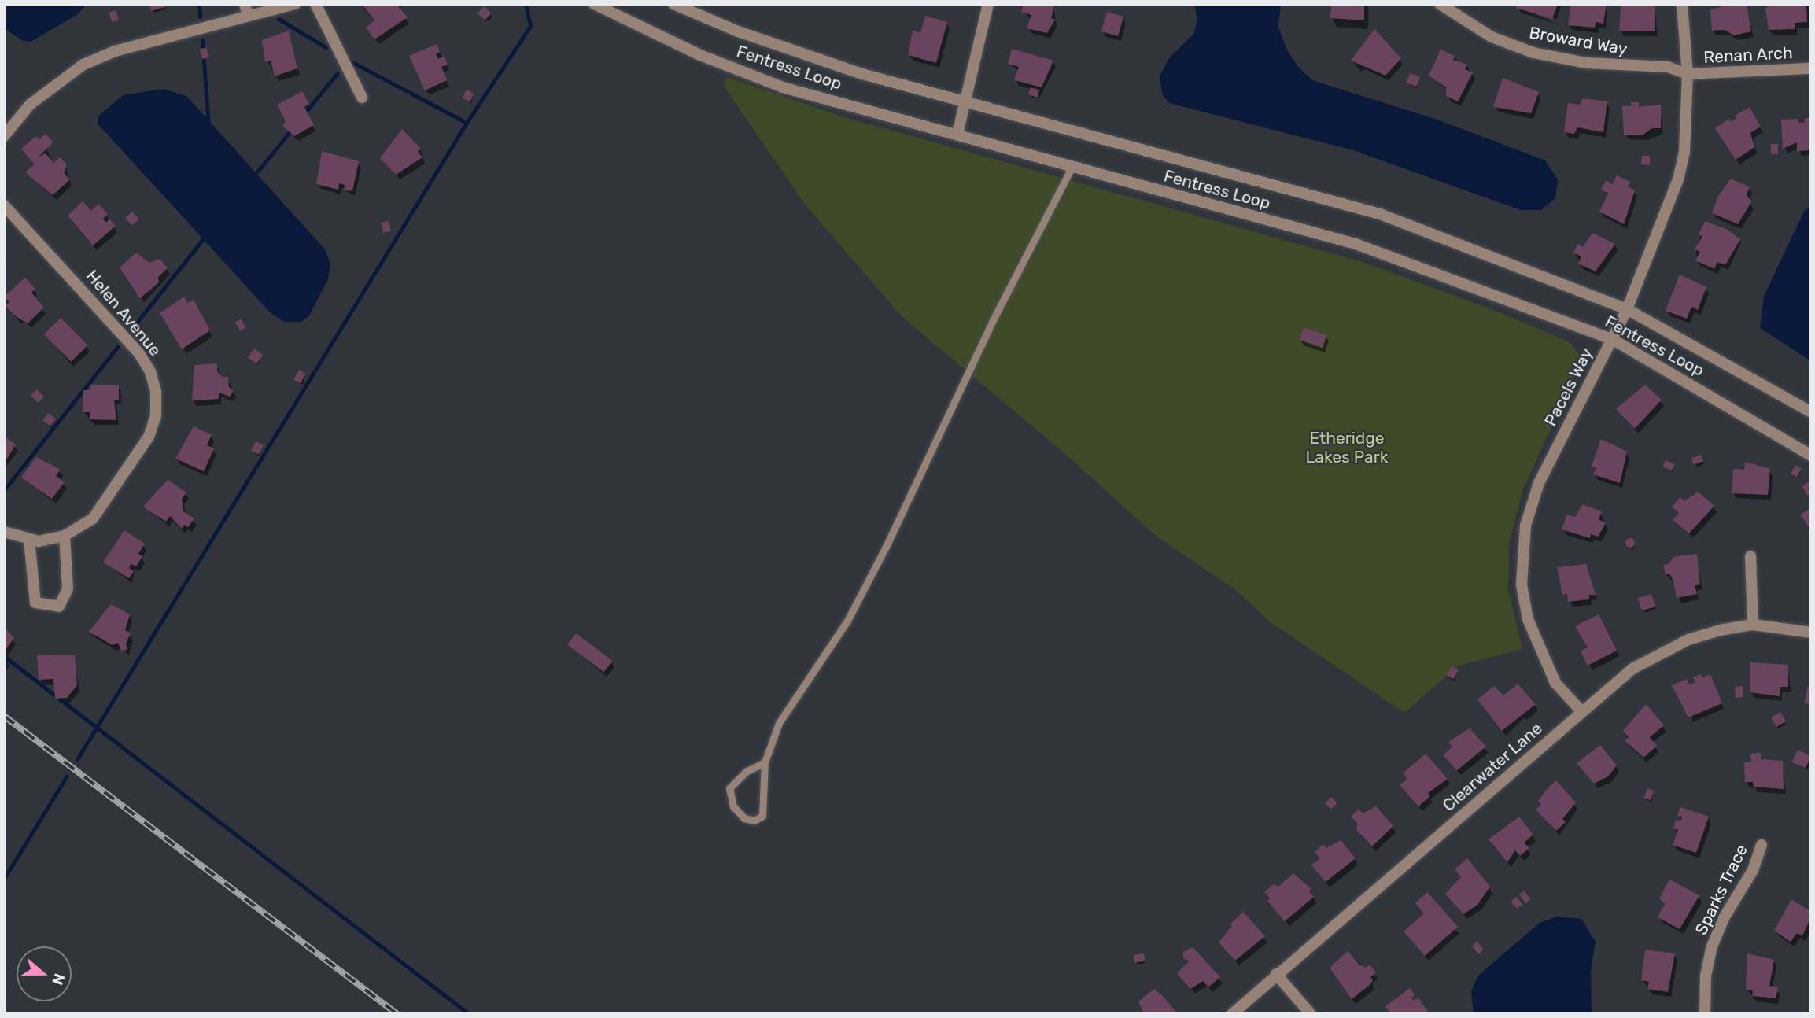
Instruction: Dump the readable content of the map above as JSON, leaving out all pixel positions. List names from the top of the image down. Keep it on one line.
{"streets":{"street":["Broward Way","Renan Arch","Fentress Loop","Helen Avenue","Pacels Way","Clearwater Lane","Sparks Trace"]},"crossings":[["Broward Way","Renan Arch"],["Broward Way","Pacels Way"],["Renan Arch","Pacels Way"],["Fentress Loop","Pacels Way"],["Pacels Way","Clearwater Lane"]],"parks":["Etheridge Lakes Park"],"north":"right"}
